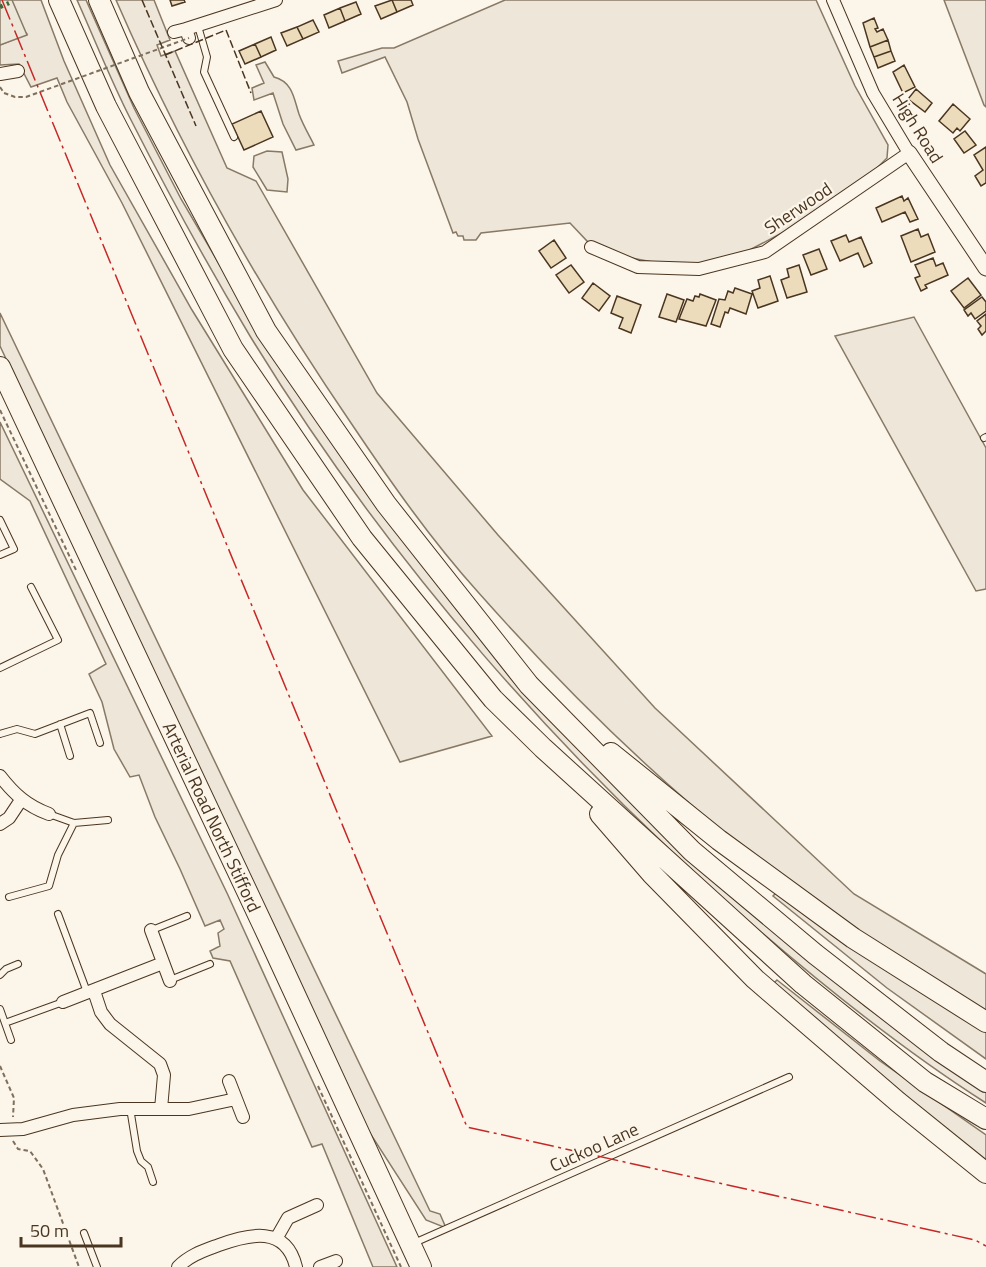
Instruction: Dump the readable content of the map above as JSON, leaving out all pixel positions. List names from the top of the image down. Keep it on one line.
{"streets":{"main road":["Arterial Road North Stifford"],"street":["High Road","Sherwood"],"lane":["Cuckoo Lane"]},"crossings":[["High Road","Sherwood"],["Arterial Road North Stifford","Cuckoo Lane"]],"scale_bar":"50 m"}
